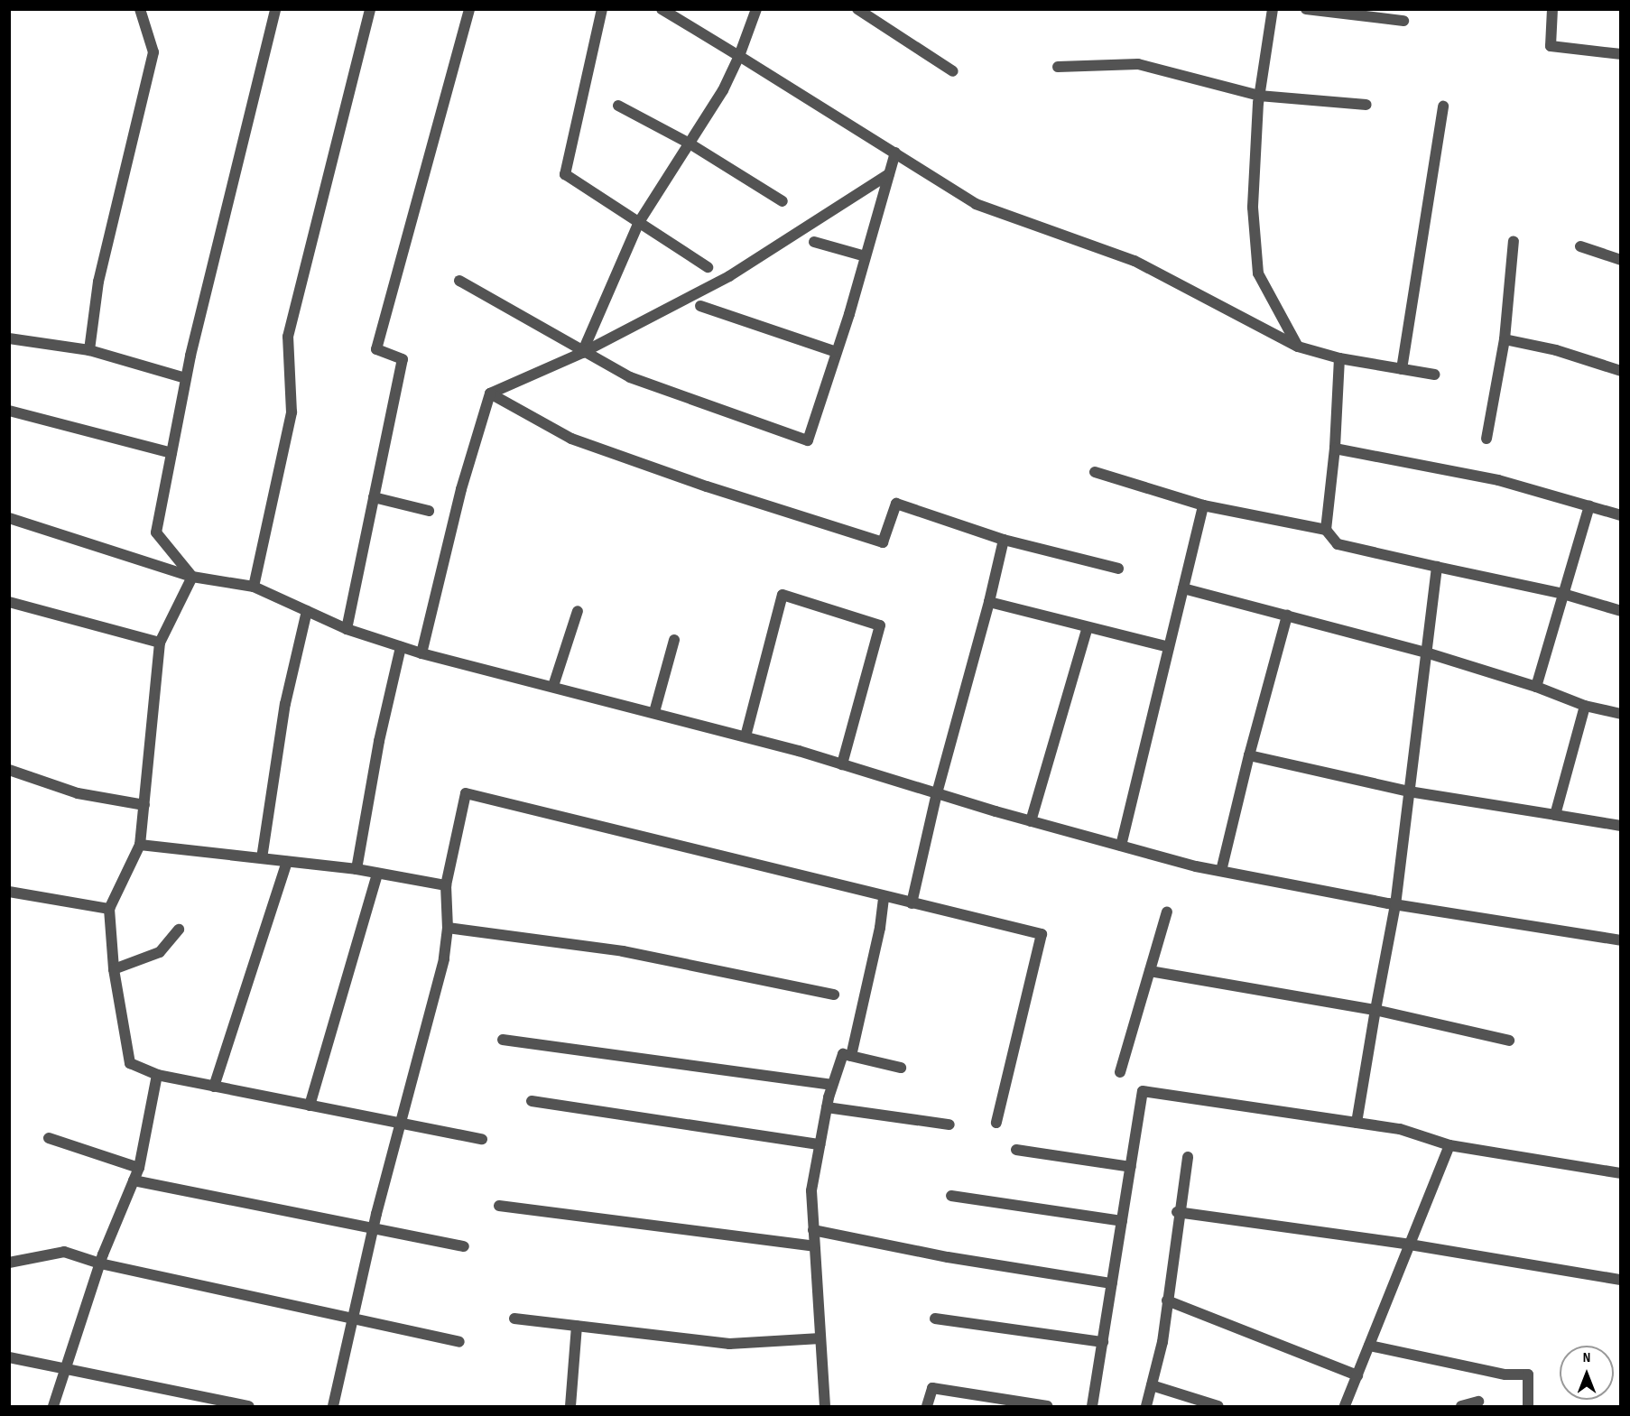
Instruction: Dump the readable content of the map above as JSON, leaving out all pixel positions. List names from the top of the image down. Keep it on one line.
{"north":"top"}
